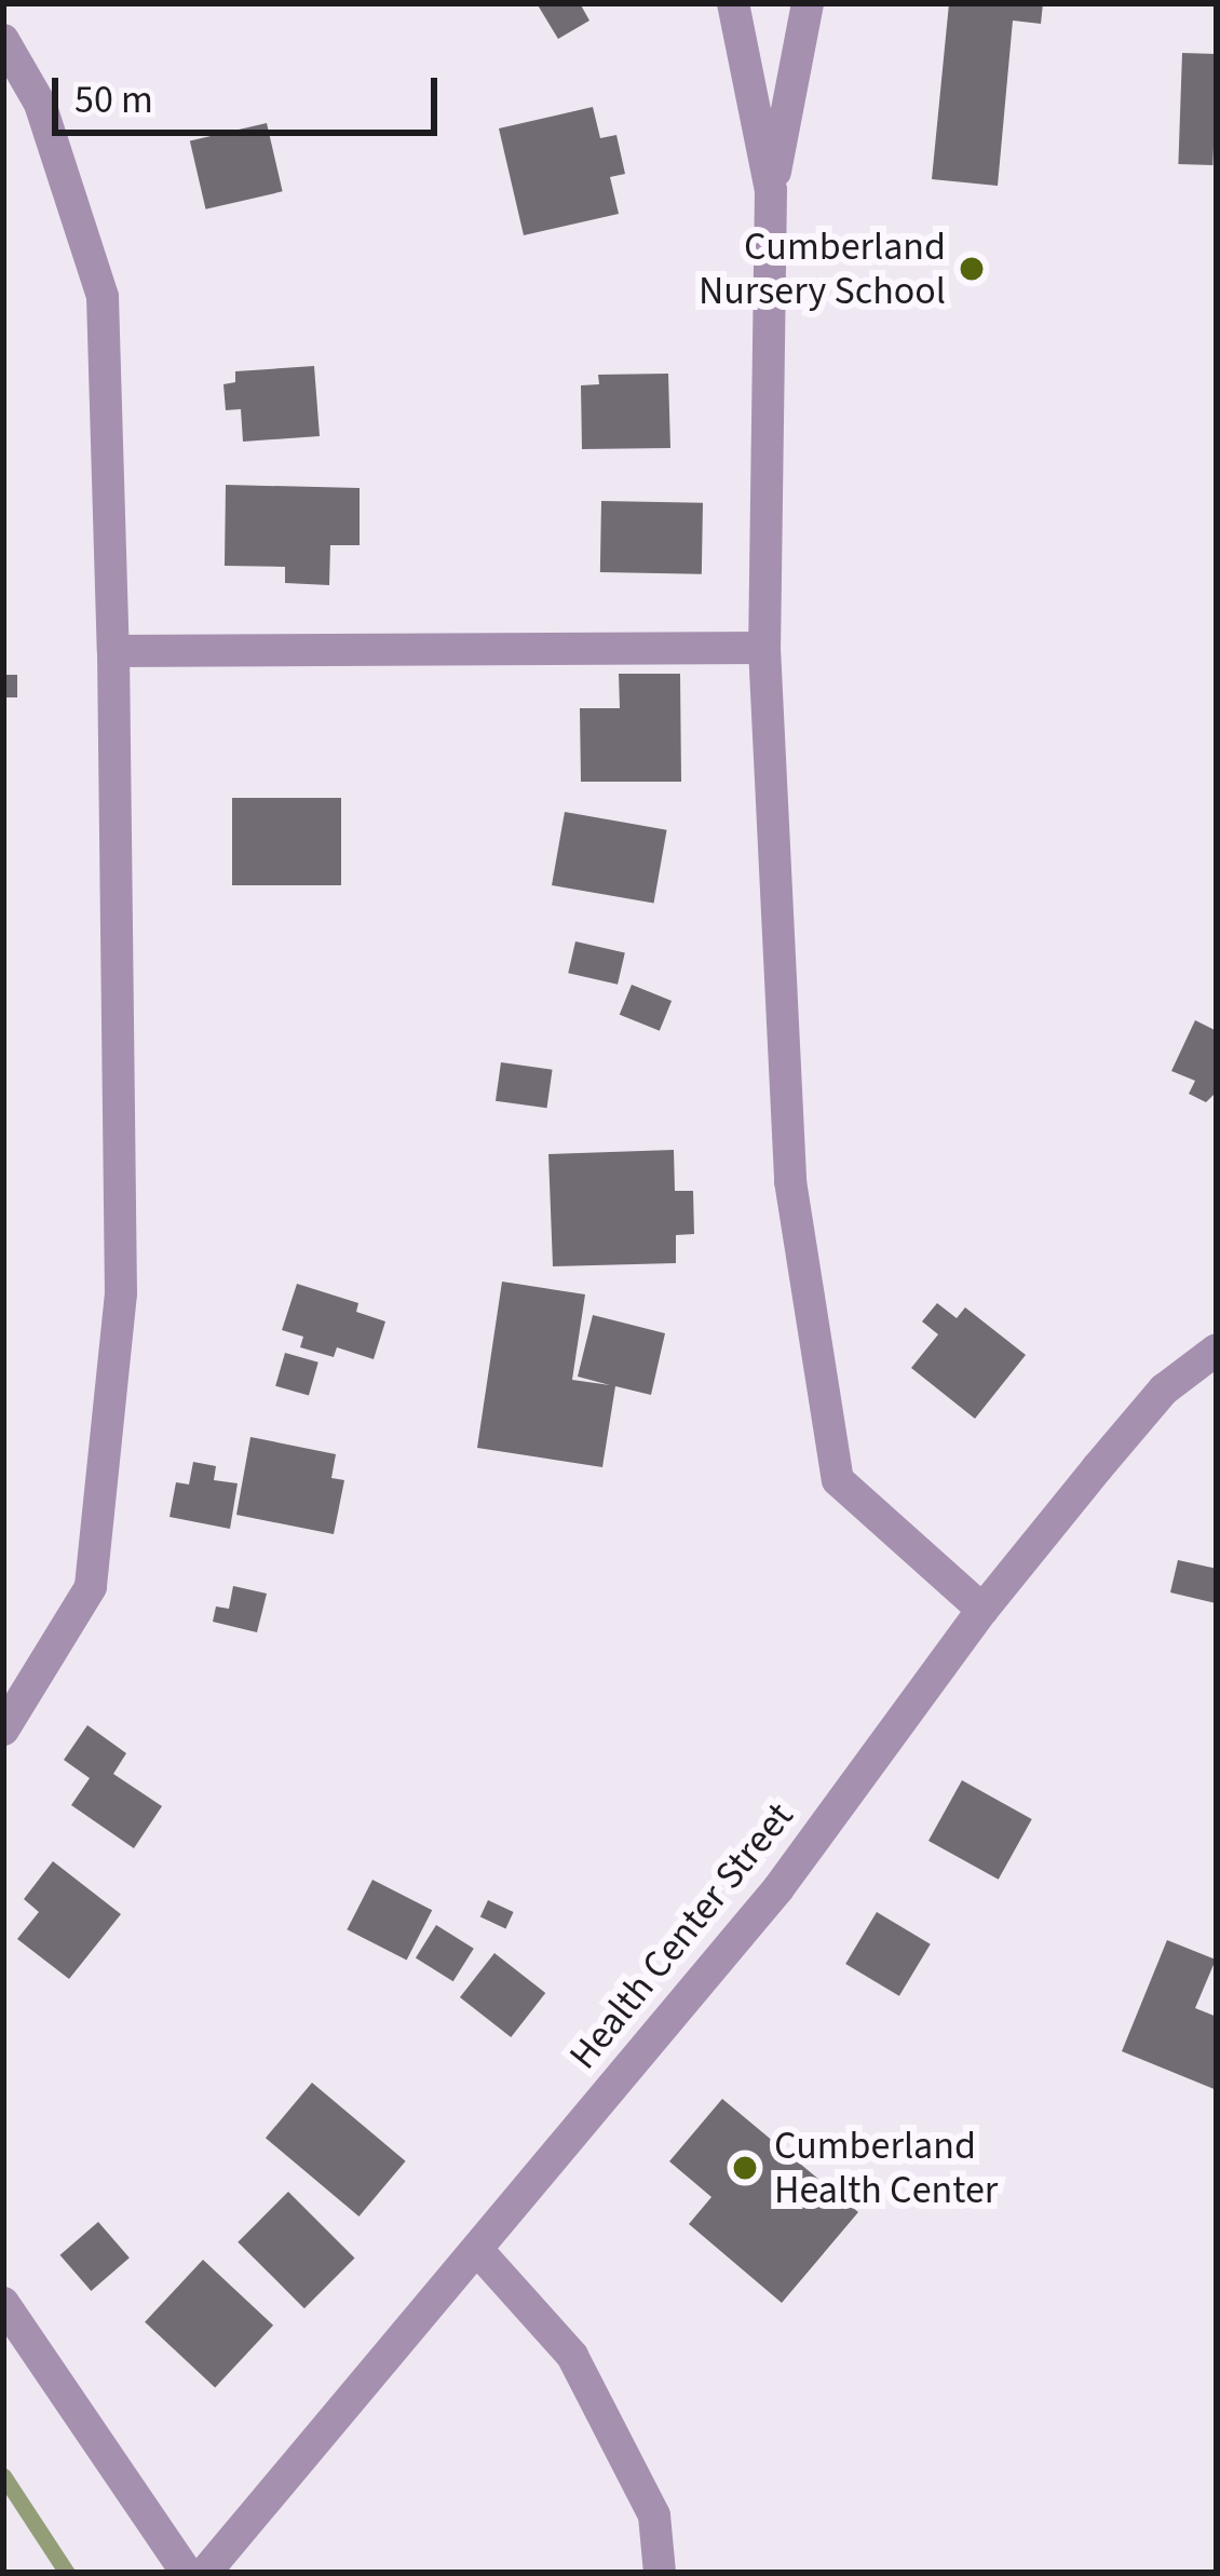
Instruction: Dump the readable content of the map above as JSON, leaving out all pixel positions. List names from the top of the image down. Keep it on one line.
{"streets":{"street":["Health Center Street"]},"places":["Cumberland Nursery School","Cumberland Health Center"],"scale_bar":"50 m"}
